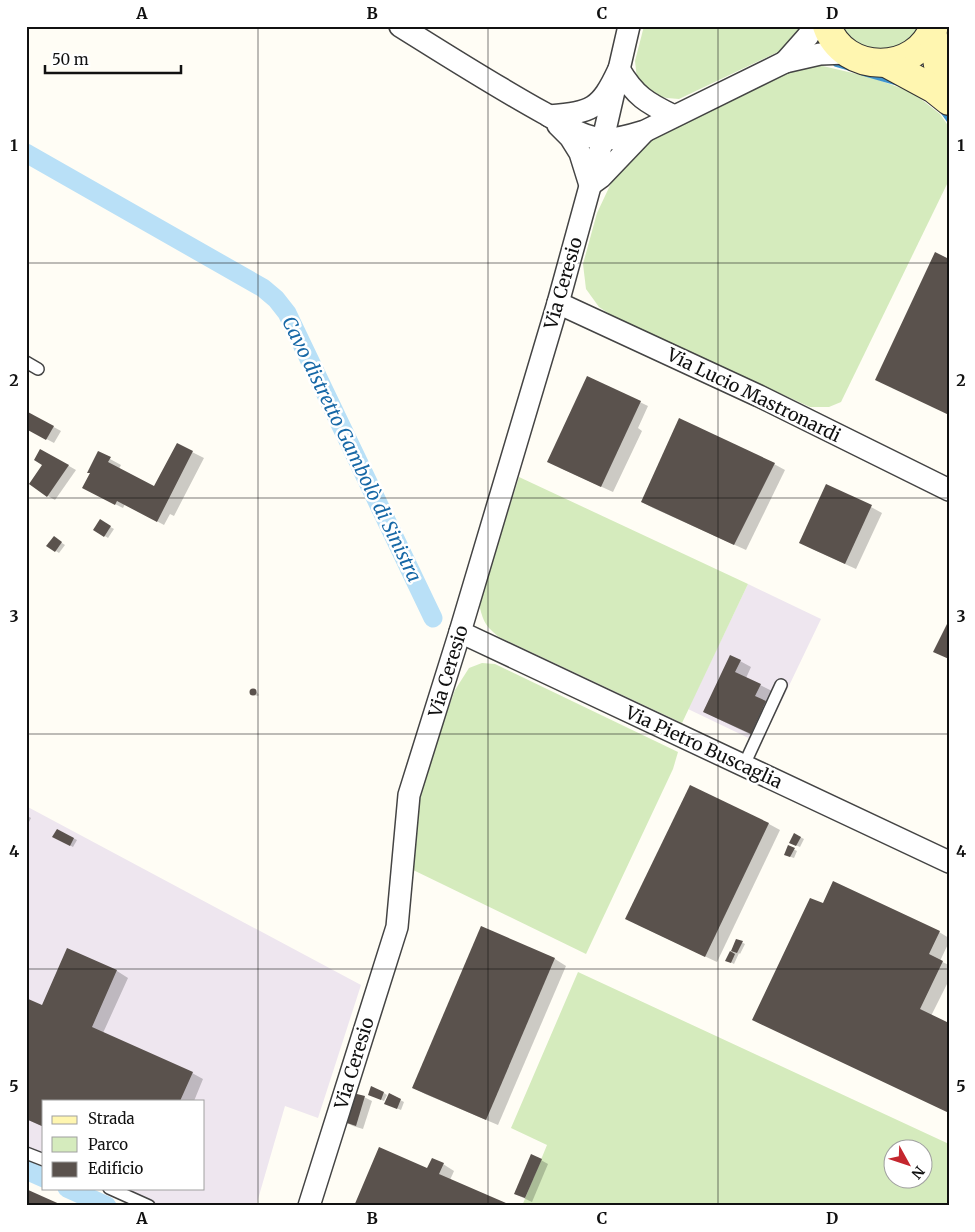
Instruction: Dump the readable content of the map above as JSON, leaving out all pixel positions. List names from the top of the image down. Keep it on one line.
{"streets":{"street":["Via Ceresio","Via Lucio Mastronardi","Via Pietro Buscaglia"]},"crossings":[["Via Ceresio","Via Lucio Mastronardi"],["Via Ceresio","Via Pietro Buscaglia"]],"water":["Cavo distretto Gambolò di Sinistra"],"legend":["Strada","Parco","Edificio"],"scale_bar":"50 m","north":"bottom right","grid":{"columns":["A","B","C","D"],"rows":["1","2","3","4","5"]}}
